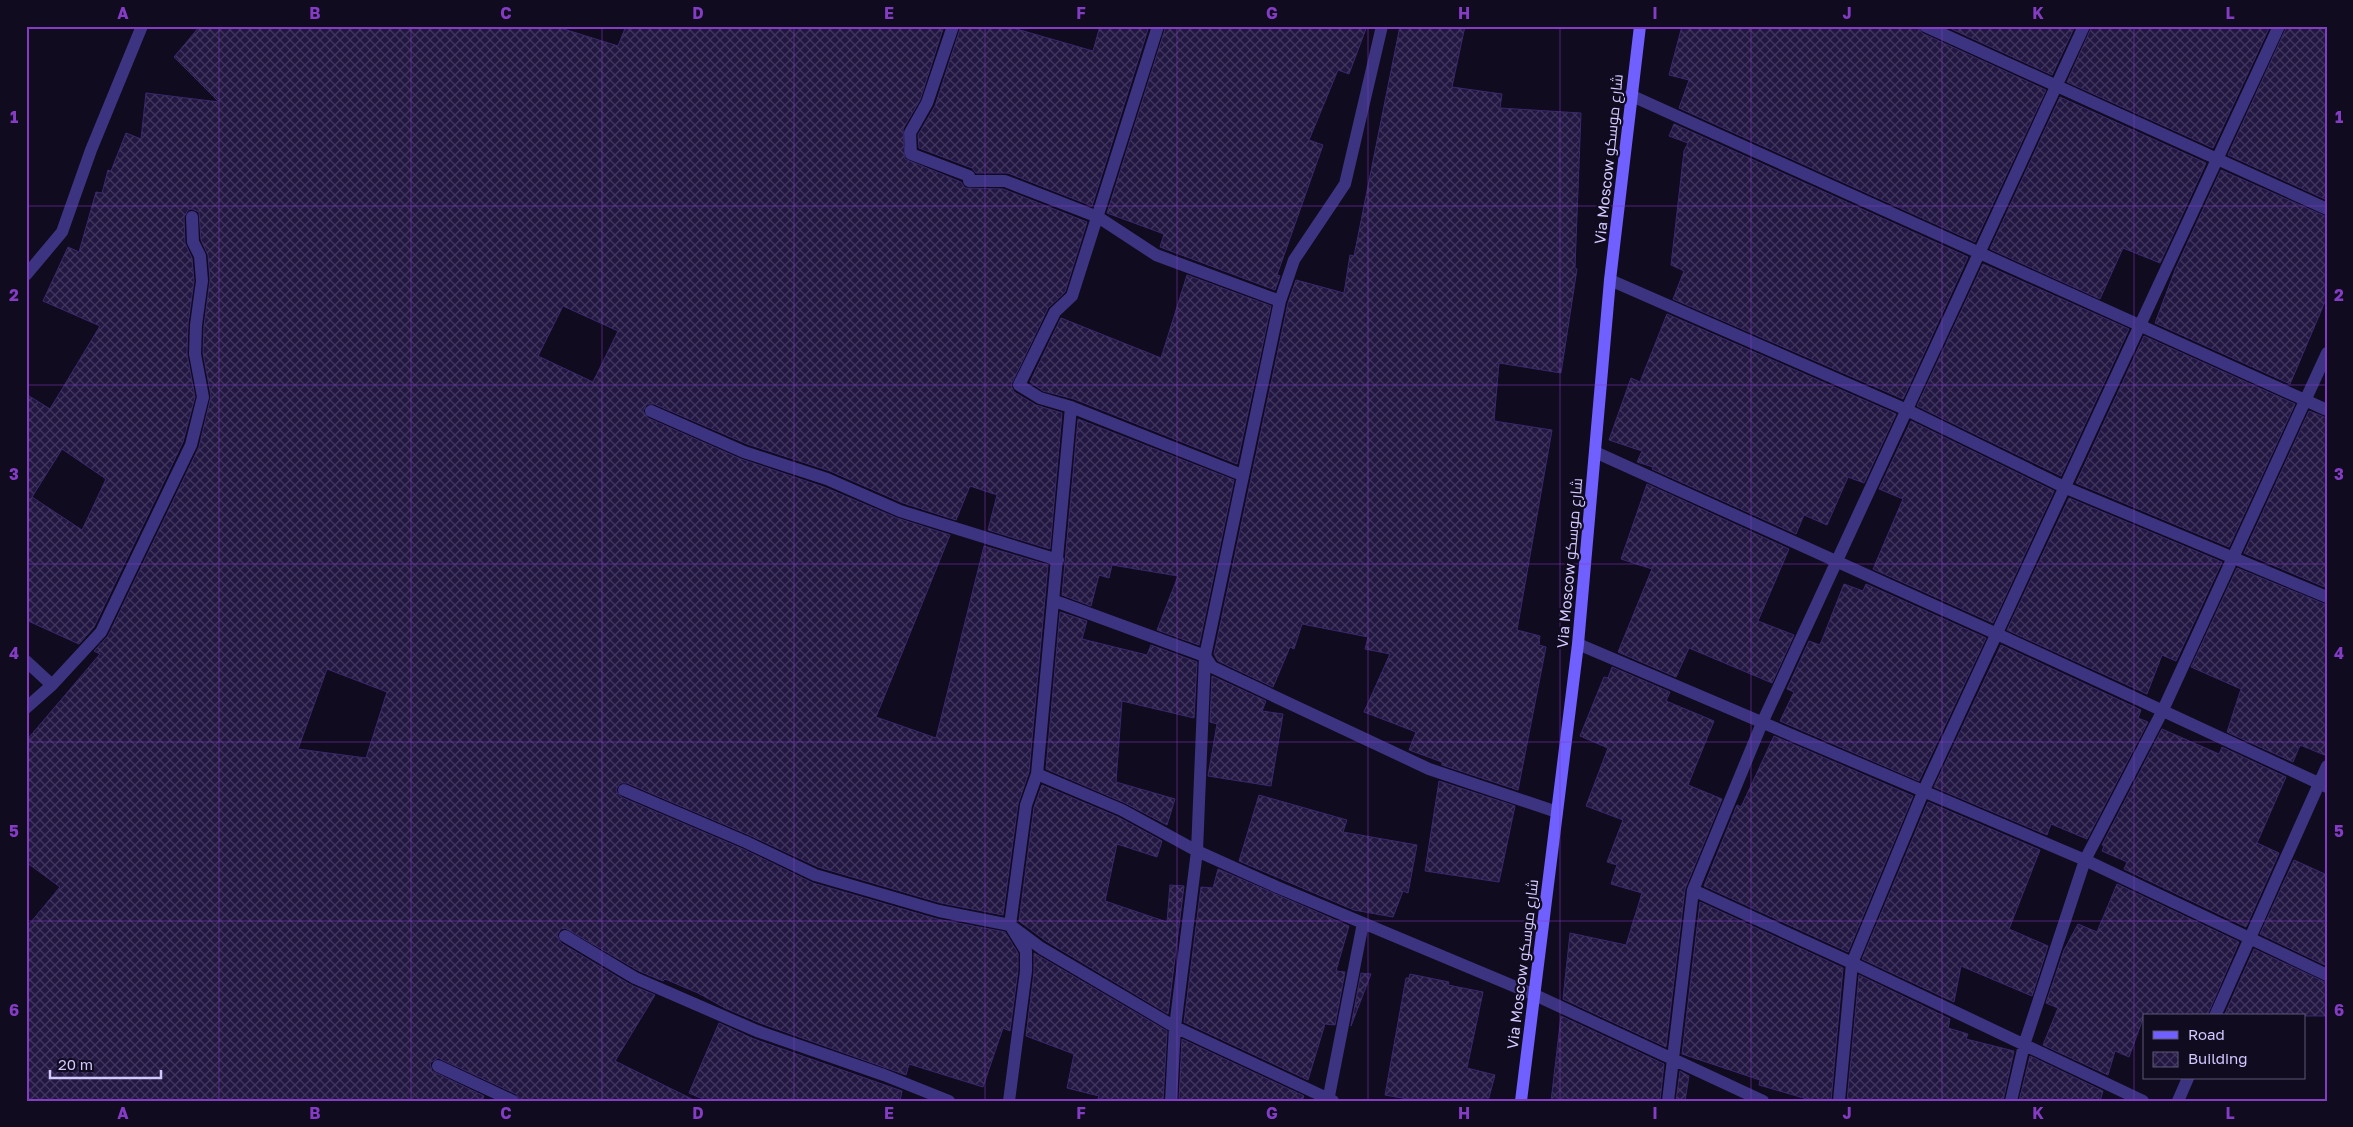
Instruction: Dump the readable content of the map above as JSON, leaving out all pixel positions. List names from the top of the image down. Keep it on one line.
{"streets":{"main road":["Via Moscow شارع موسكو"]},"legend":["Road","Building"],"scale_bar":"20 m","grid":{"columns":["A","B","C","D","E","F","G","H","I","J","K","L"],"rows":["1","2","3","4","5","6"]}}
